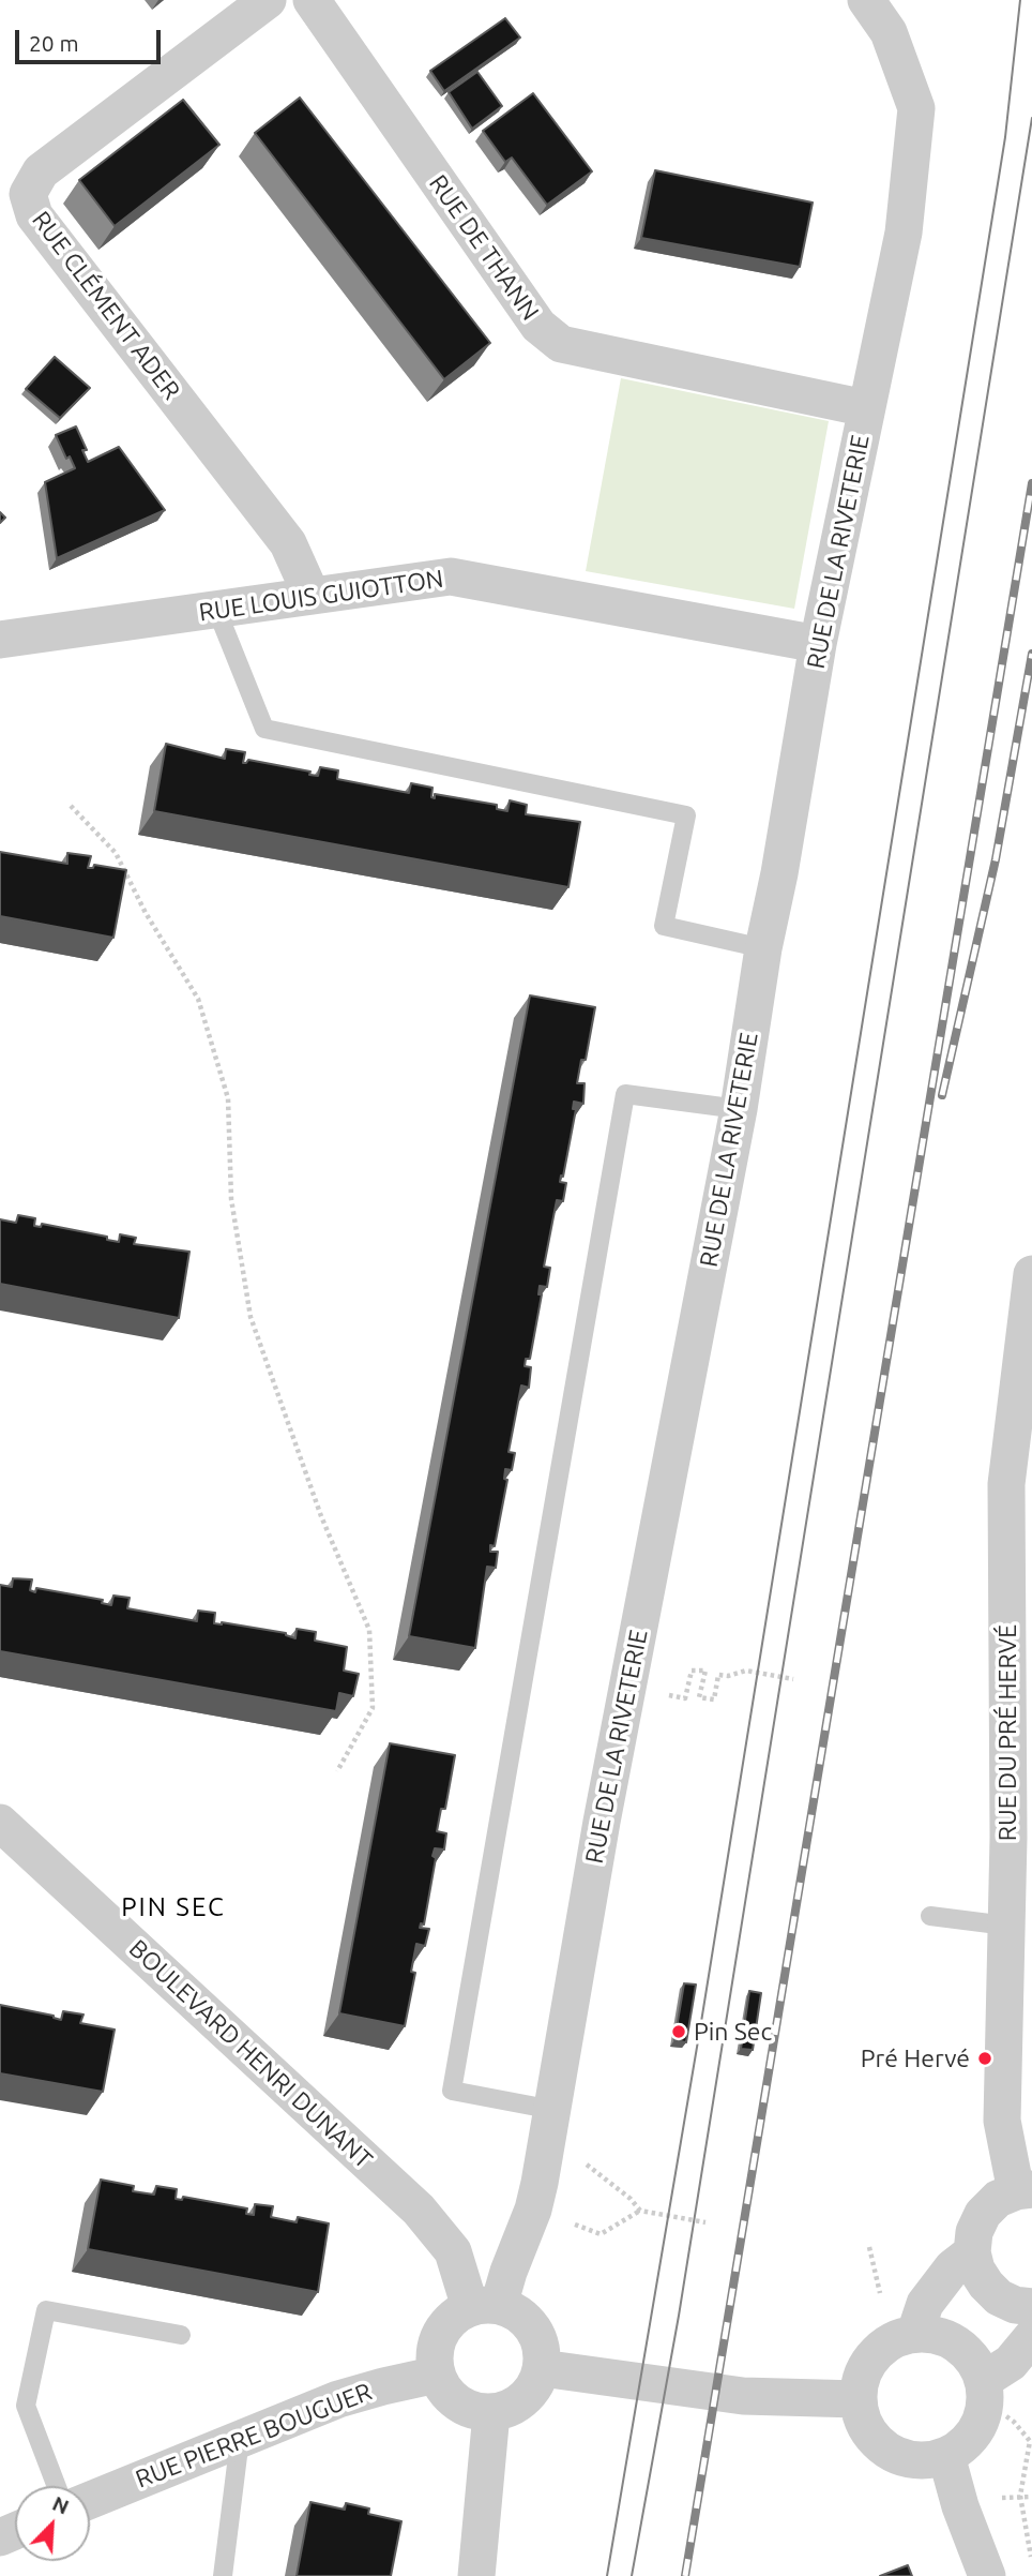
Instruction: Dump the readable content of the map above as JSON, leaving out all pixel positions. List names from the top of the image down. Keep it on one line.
{"streets":{"street":["RUE DE THANN","RUE CLÉMENT ADER","RUE DE LA RIVETERIE","RUE LOUIS GUIOTTON","RUE DU PRÉ HERVÉ","BOULEVARD HENRI DUNANT","RUE PIERRE BOUGUER"]},"crossings":[["RUE DE THANN","RUE DE LA RIVETERIE"],["RUE CLÉMENT ADER","RUE LOUIS GUIOTTON"],["RUE DE LA RIVETERIE","RUE LOUIS GUIOTTON"],["RUE DE LA RIVETERIE","BOULEVARD HENRI DUNANT"],["RUE DE LA RIVETERIE","RUE PIERRE BOUGUER"],["BOULEVARD HENRI DUNANT","RUE PIERRE BOUGUER"]],"districts":["PIN SEC"],"places":["Pin Sec","Pré Hervé"],"scale_bar":"20 m","north":"top right"}
